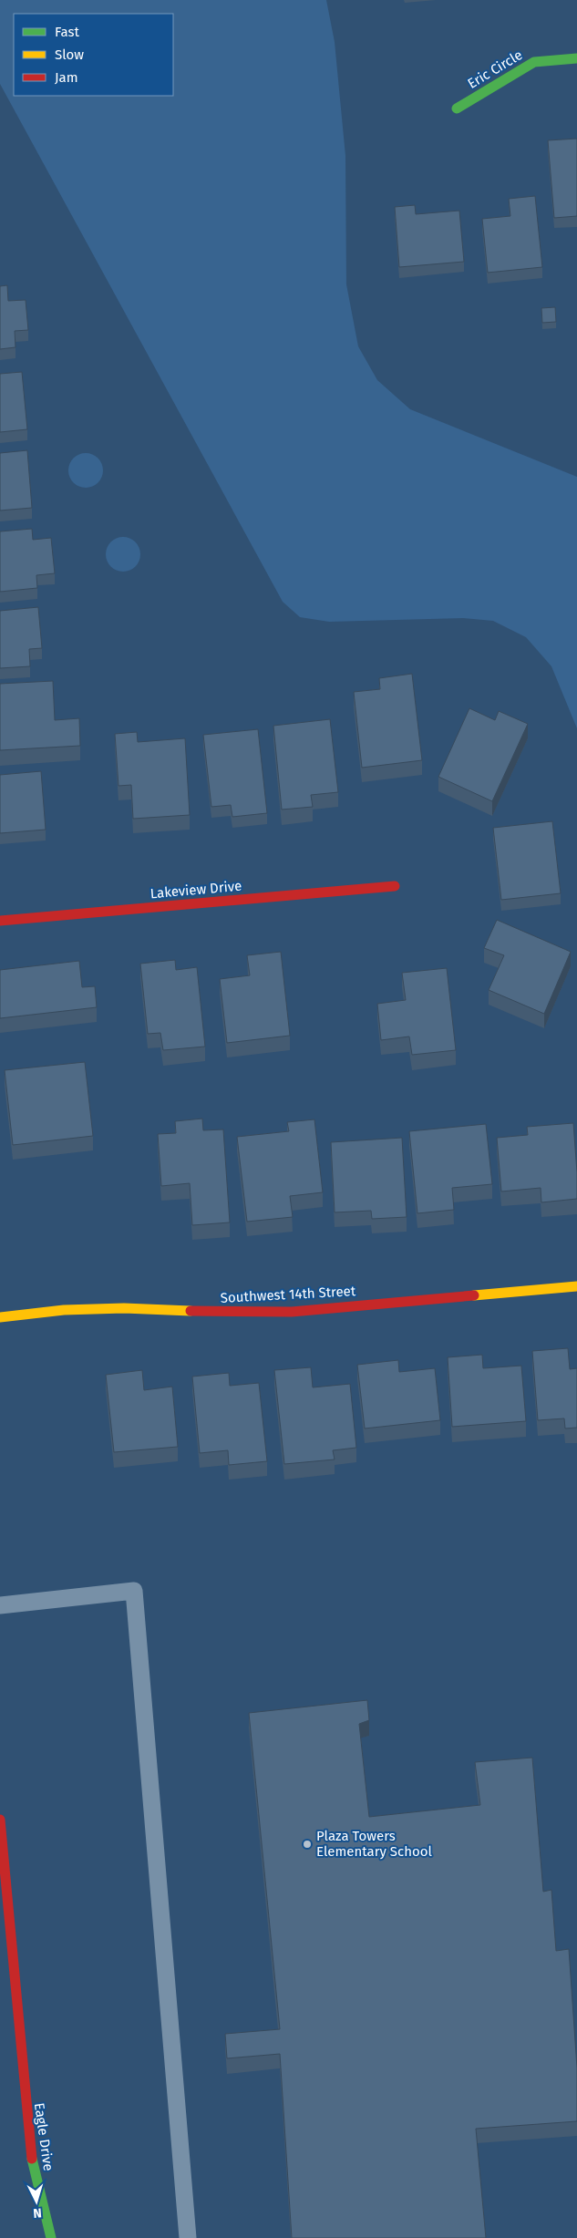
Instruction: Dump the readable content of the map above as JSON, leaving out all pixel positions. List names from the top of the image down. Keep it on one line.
{"streets":{"street":["Eric Circle","Lakeview Drive","Southwest 14th Street","Eagle Drive"]},"places":["Plaza Towers Elementary School"],"legend":["Fast","Slow","Jam"],"north":"bottom"}
